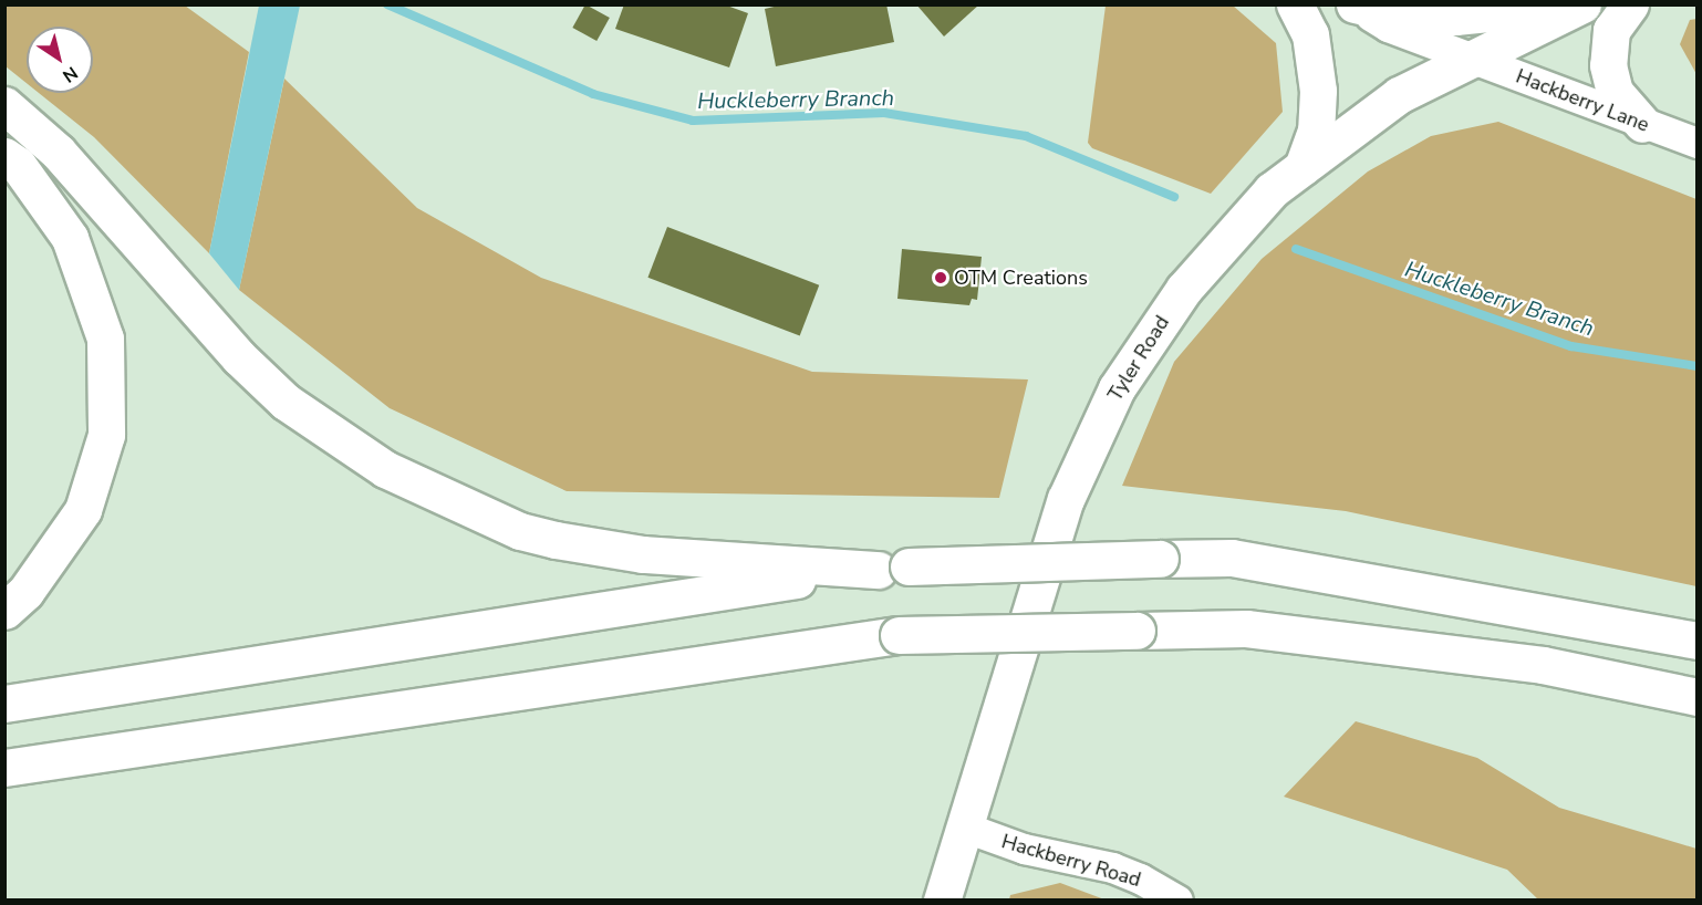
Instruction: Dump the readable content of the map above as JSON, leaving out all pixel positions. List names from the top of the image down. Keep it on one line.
{"streets":{"main road":["Tyler Road"],"street":["Hackberry Lane","Hackberry Road"]},"crossings":[["Hackberry Lane","Tyler Road"],["Tyler Road","Hackberry Road"]],"water":["Huckleberry Branch"],"places":["OTM Creations"],"north":"bottom right"}
